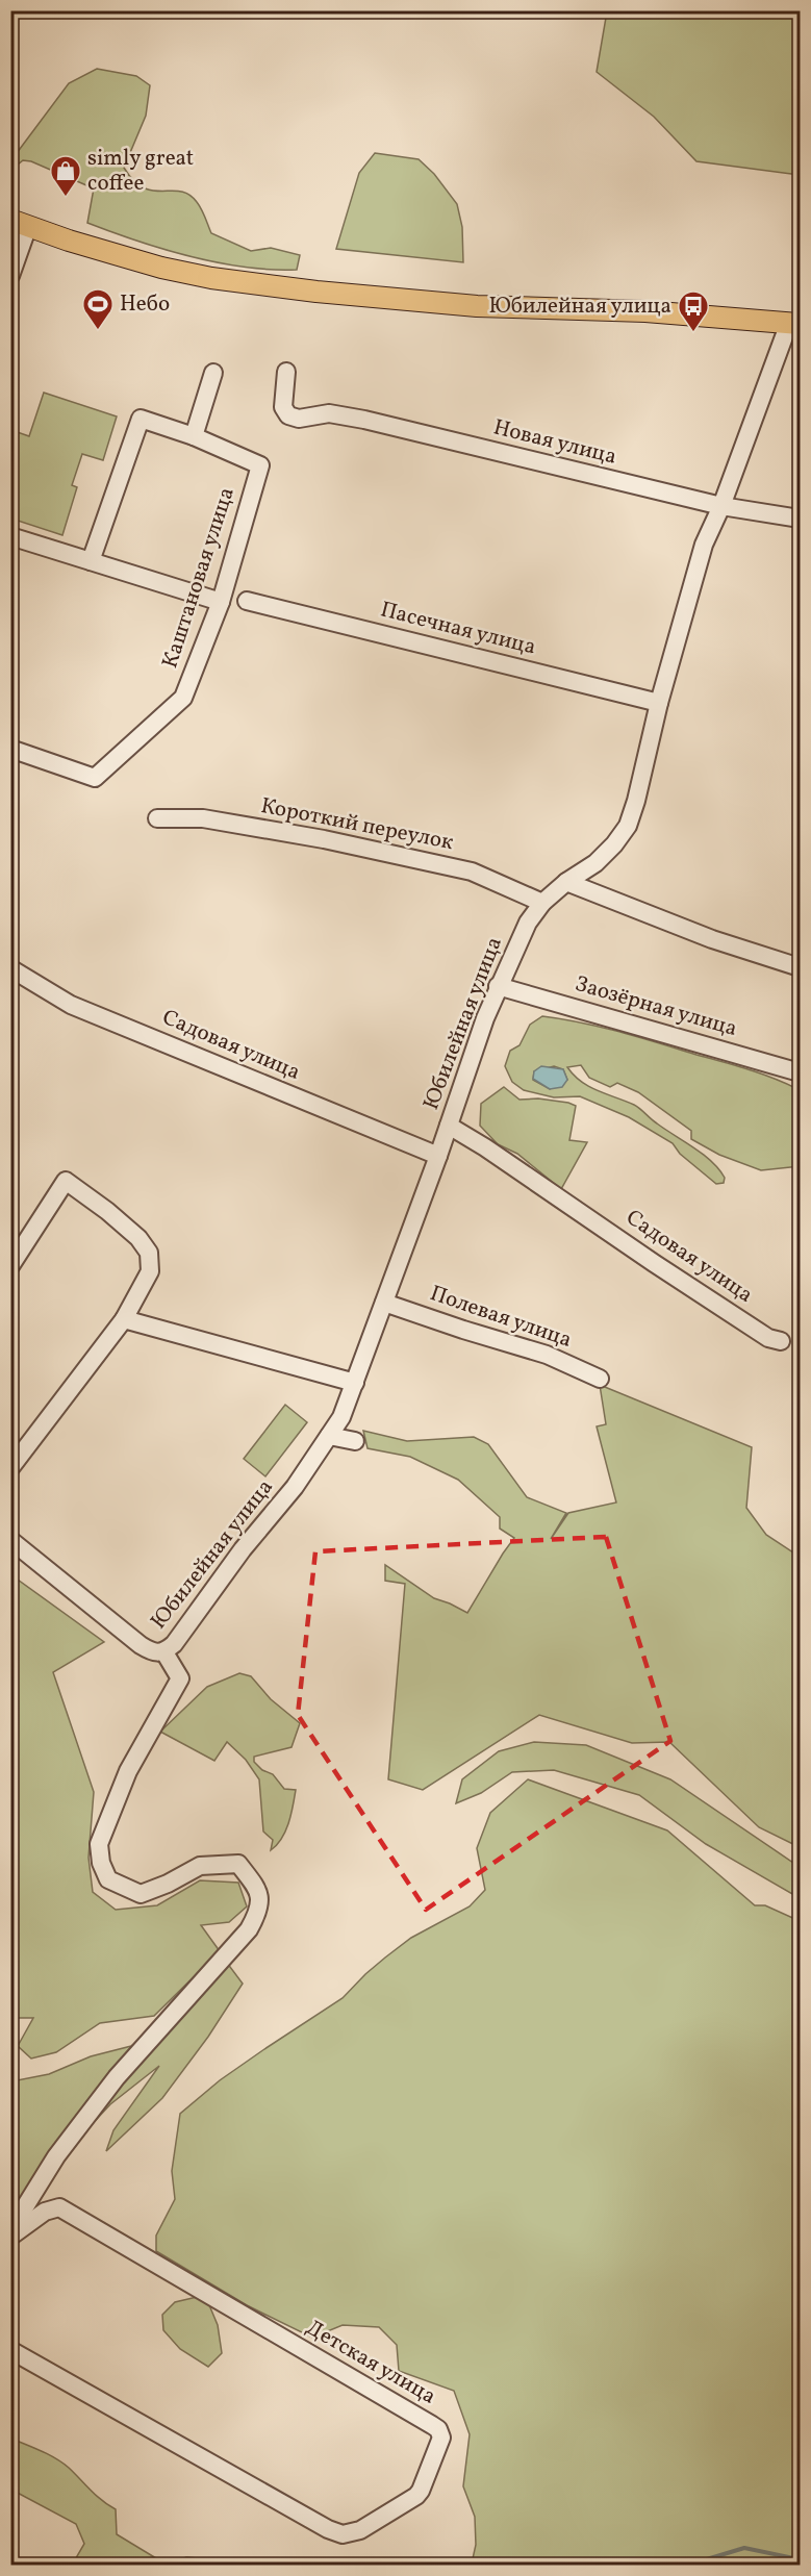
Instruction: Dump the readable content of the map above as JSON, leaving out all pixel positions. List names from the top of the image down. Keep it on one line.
{"streets":{"street":["Новая улица","Каштановая улица","Пасечная улица","Короткий переулок","Заозёрная улица","Юбилейная улица","Садовая улица","Полевая улица","Детская улица"]},"crossings":[["Новая улица","Юбилейная улица"],["Пасечная улица","Юбилейная улица"],["Короткий переулок","Юбилейная улица"],["Заозёрная улица","Юбилейная улица"],["Юбилейная улица","Садовая улица"],["Юбилейная улица","Полевая улица"]],"places":{"shop":["simly great coffee"],"sports":["Небо"],"bus stop":["Юбилейная улица"]}}
